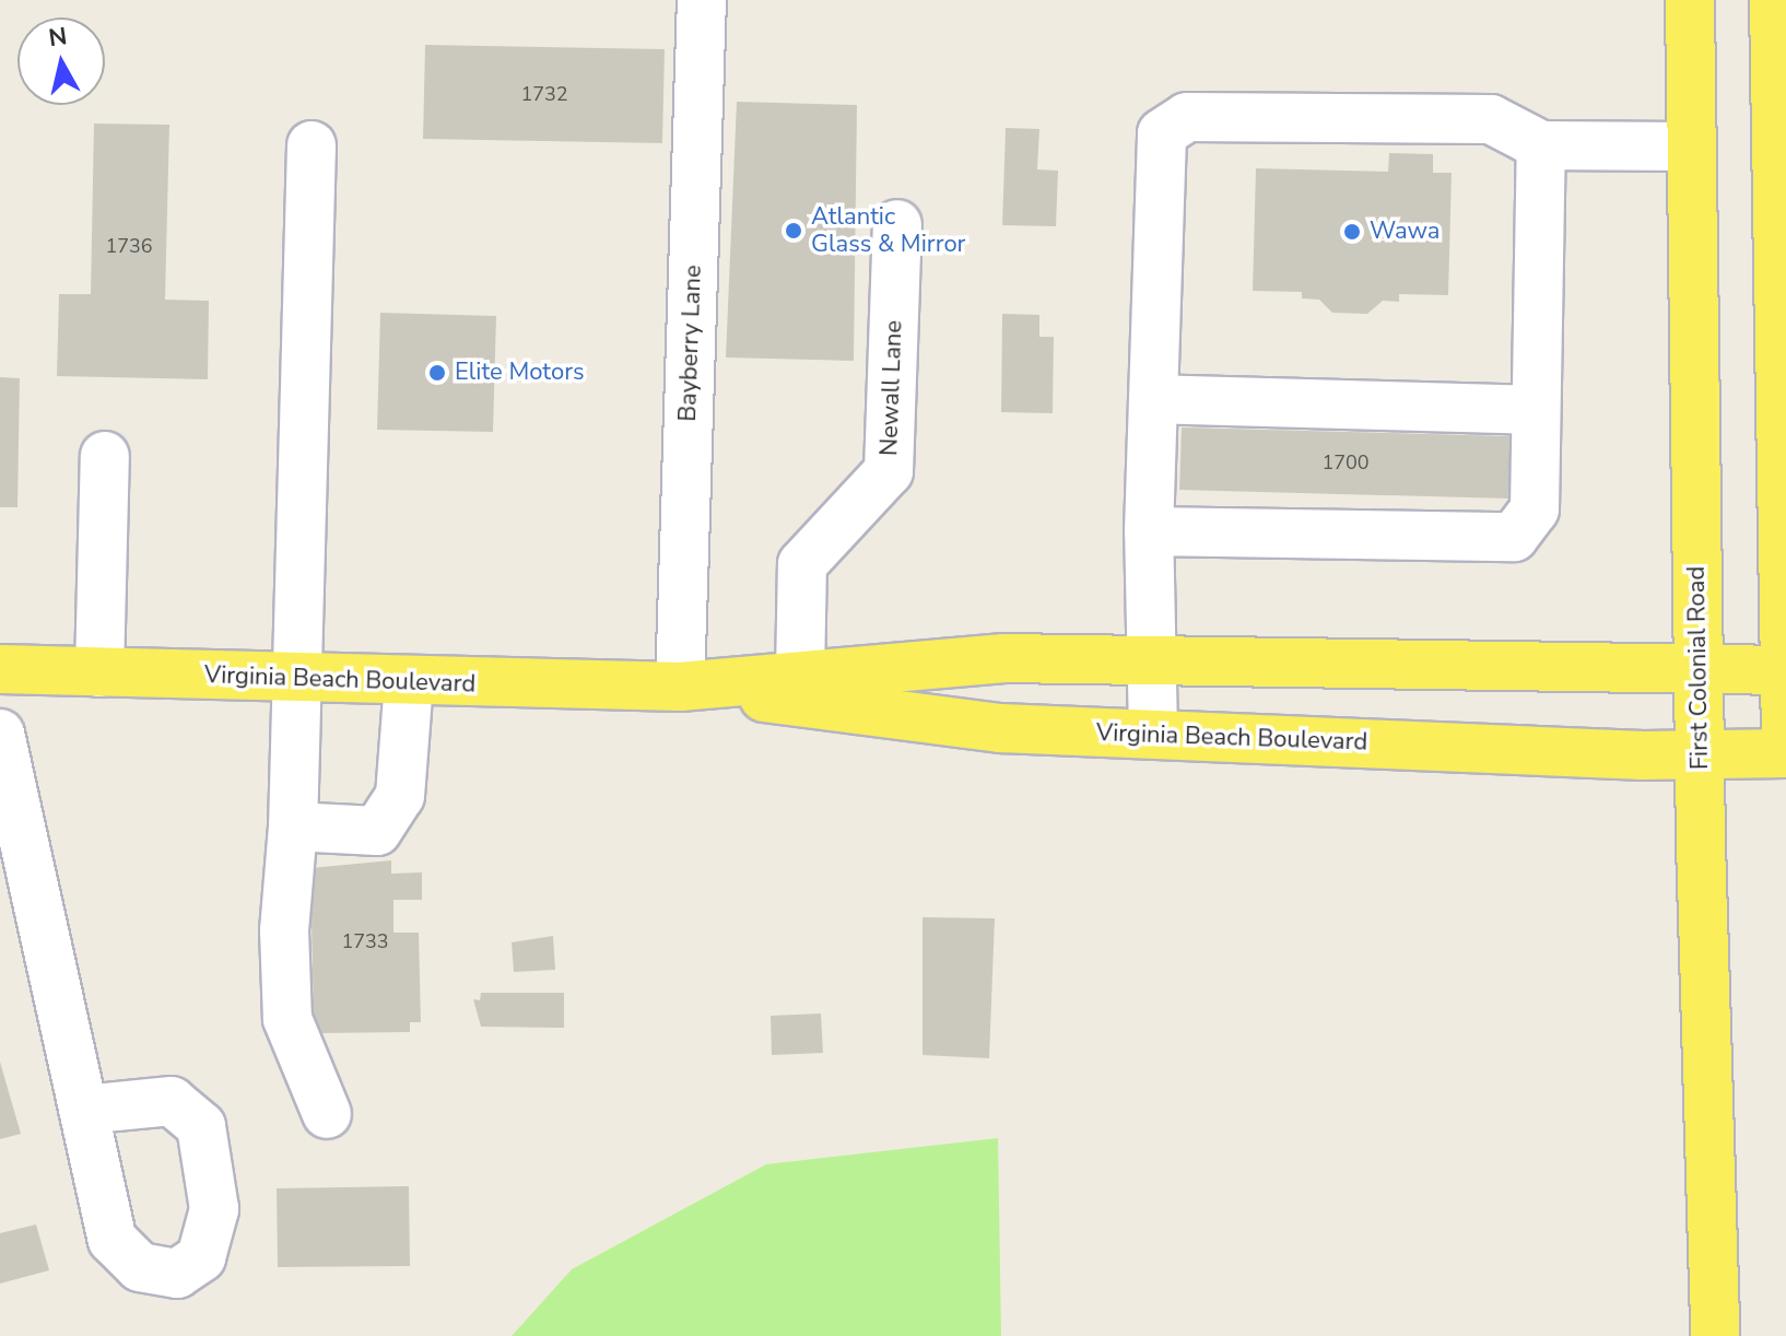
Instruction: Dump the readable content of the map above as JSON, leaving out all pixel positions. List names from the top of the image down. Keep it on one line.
{"streets":{"main road":["First Colonial Road","Virginia Beach Boulevard"],"lane":["Bayberry Lane","Newall Lane"]},"crossings":[["Bayberry Lane","Virginia Beach Boulevard"],["Newall Lane","Virginia Beach Boulevard"],["First Colonial Road","Virginia Beach Boulevard"]],"places":["Atlantic Glass & Mirror","Wawa","Elite Motors"],"house_numbers":["1732","1736","1700","1733"],"north":"top"}
